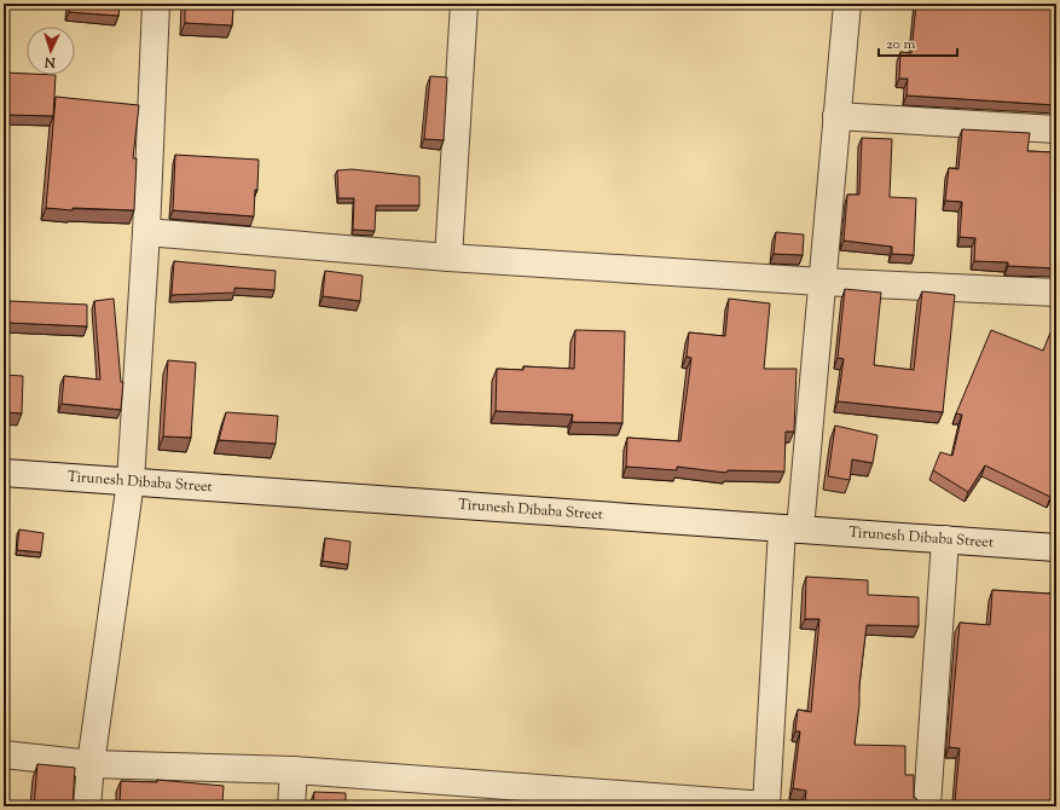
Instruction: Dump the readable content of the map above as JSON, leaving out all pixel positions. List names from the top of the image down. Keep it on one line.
{"streets":{"street":["Tirunesh Dibaba Street"]},"scale_bar":"20 m","north":"bottom"}
